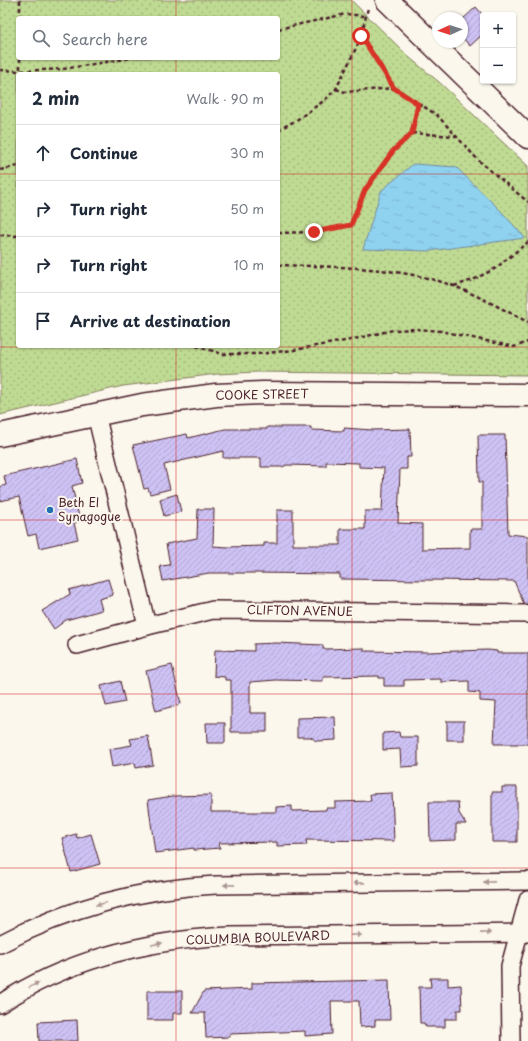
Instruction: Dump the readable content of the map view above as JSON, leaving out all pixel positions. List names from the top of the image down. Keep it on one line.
{"streets":{"main road":["COOKE STREET"],"street":["CLIFTON AVENUE","COLUMBIA BOULEVARD"]},"places":["Beth El Synagogue"],"north":"left","page":{"map_buttons":["+","−"],"search":"Search here","heading":["2 min","Walk · 90 m"],"list":[["Continue","30 m"],["Turn right","50 m"],["Turn right","10 m"],"Arrive at destination"]}}
